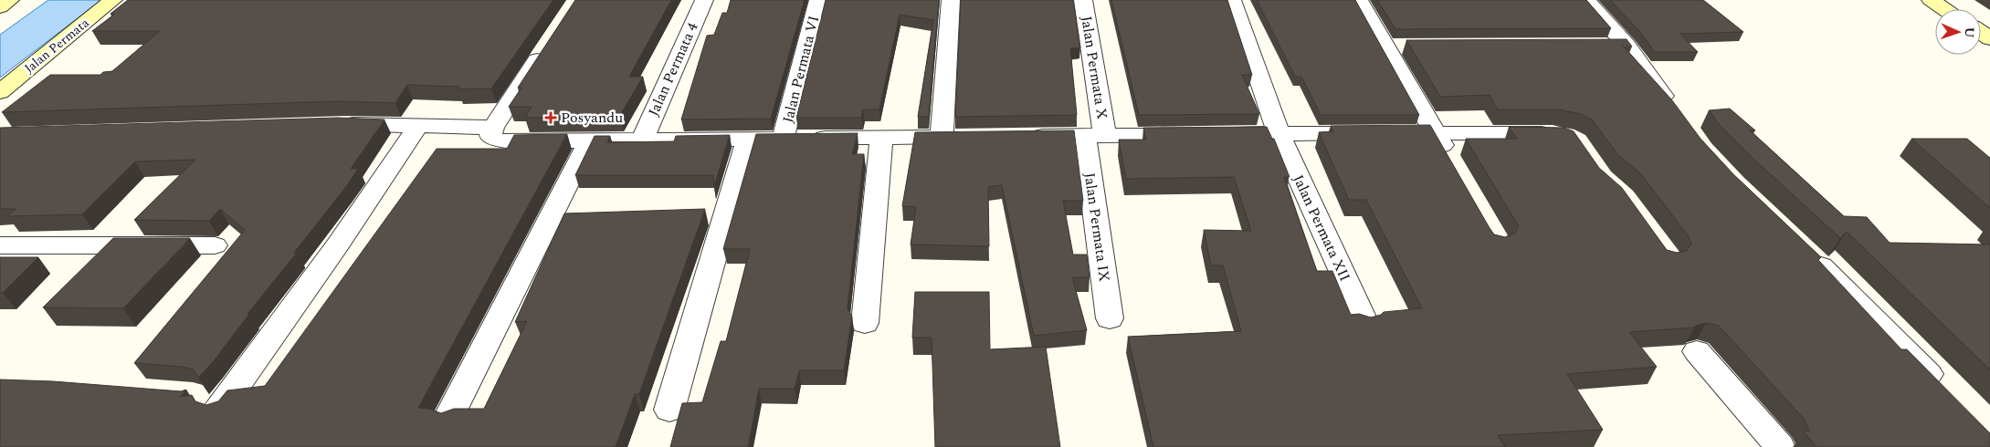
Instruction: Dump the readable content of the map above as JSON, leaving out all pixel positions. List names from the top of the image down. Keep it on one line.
{"streets":{"street":["Jalan Permata","Jalan Permata X","Jalan Permata 4","Jalan Permata VI","Jalan Permata IX","Jalan Permata XII"]},"crossings":[["Jalan Permata X","Jalan Permata IX"]],"places":{"health":["Posyandu"]},"north":"right"}
